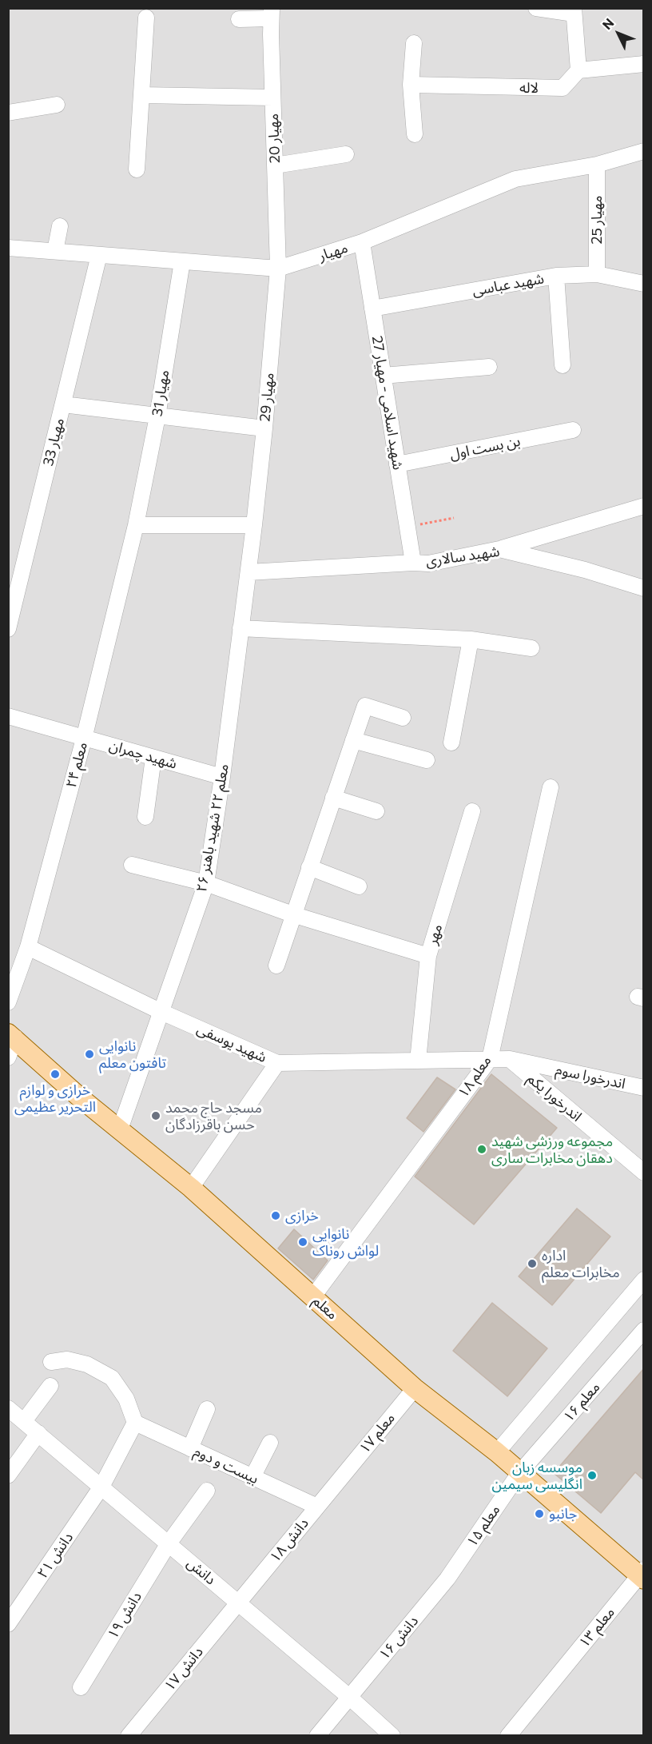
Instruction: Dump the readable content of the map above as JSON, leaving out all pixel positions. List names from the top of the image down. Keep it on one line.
{"streets":{"main road":["معلم"],"street":["لاله","مهیار 20","مهیار 25","مهیار","شهید عباسی","مهیار 31","مهیار 29","شهید اسلامی - مهیار 27","مهیار 33","بن بست اول","شهید سالاری","شهید چمران","معلم ۲۴","معلم ۲۲ شهید باهنر ۲۶","مهر","شهید یوسفی","معلم ۱۸","اندرخورا سوم","اندرخورا یکم","معلم ۱۶","معلم ١٧","بیست و دوم","معلم ۱۵","دانش ١٨","دانش ٢١","دانش","دانش ١٩","معلم ١٣","دانش ۱۶","دانش ۱۷"]},"crossings":[["مهیار 20","مهیار"],["مهیار 20","مهیار 29"],["مهیار 25","مهیار"],["مهیار 25","شهید عباسی"],["مهیار","مهیار 31"],["مهیار","مهیار 29"],["مهیار","شهید اسلامی - مهیار 27"],["مهیار","مهیار 33"],["شهید عباسی","شهید اسلامی - مهیار 27"],["مهیار 31","معلم ۲۴"],["مهیار 29","شهید سالاری"],["مهیار 29","معلم ۲۲ شهید باهنر ۲۶"],["شهید اسلامی - مهیار 27","بن بست اول"],["شهید اسلامی - مهیار 27","شهید سالاری"],["شهید سالاری","معلم ۲۲ شهید باهنر ۲۶"],["شهید چمران","معلم ۲۴"],["شهید چمران","معلم ۲۲ شهید باهنر ۲۶"],["معلم ۲۴","شهید یوسفی"],["معلم ۲۲ شهید باهنر ۲۶","شهید یوسفی"],["معلم ۲۲ شهید باهنر ۲۶","معلم"],["مهر","شهید یوسفی"],["شهید یوسفی","معلم ۱۸"],["شهید یوسفی","اندرخورا سوم"],["شهید یوسفی","اندرخورا یکم"],["معلم ۱۸","معلم"],["اندرخورا سوم","اندرخورا یکم"],["معلم","معلم ۱۶"],["معلم","معلم ١٧"],["معلم","معلم ۱۵"],["معلم","معلم ١٣"],["معلم ۱۶","معلم ۱۵"],["معلم ١٧","دانش ١٨"],["بیست و دوم","دانش ١٨"],["بیست و دوم","دانش ٢١"],["معلم ۱۵","دانش ۱۶"],["دانش ١٨","دانش"],["دانش ١٨","دانش ۱۷"],["دانش ٢١","دانش"],["دانش","دانش ١٩"],["دانش","دانش ۱۶"],["دانش","دانش ۱۷"]],"places":["نانوایی تافتون معلم","خرازی و لوازم التحریر عظیمی","مسجد حاج محمد حسن باقرزادگان","مجموعه ورزشی شهید دهقان مخابرات ساری","خرازی","نانوایی لواش روناک","اداره مخابرات معلم","موسسه زبان انگلیسی سیمین","جانبو"],"north":"top left"}
